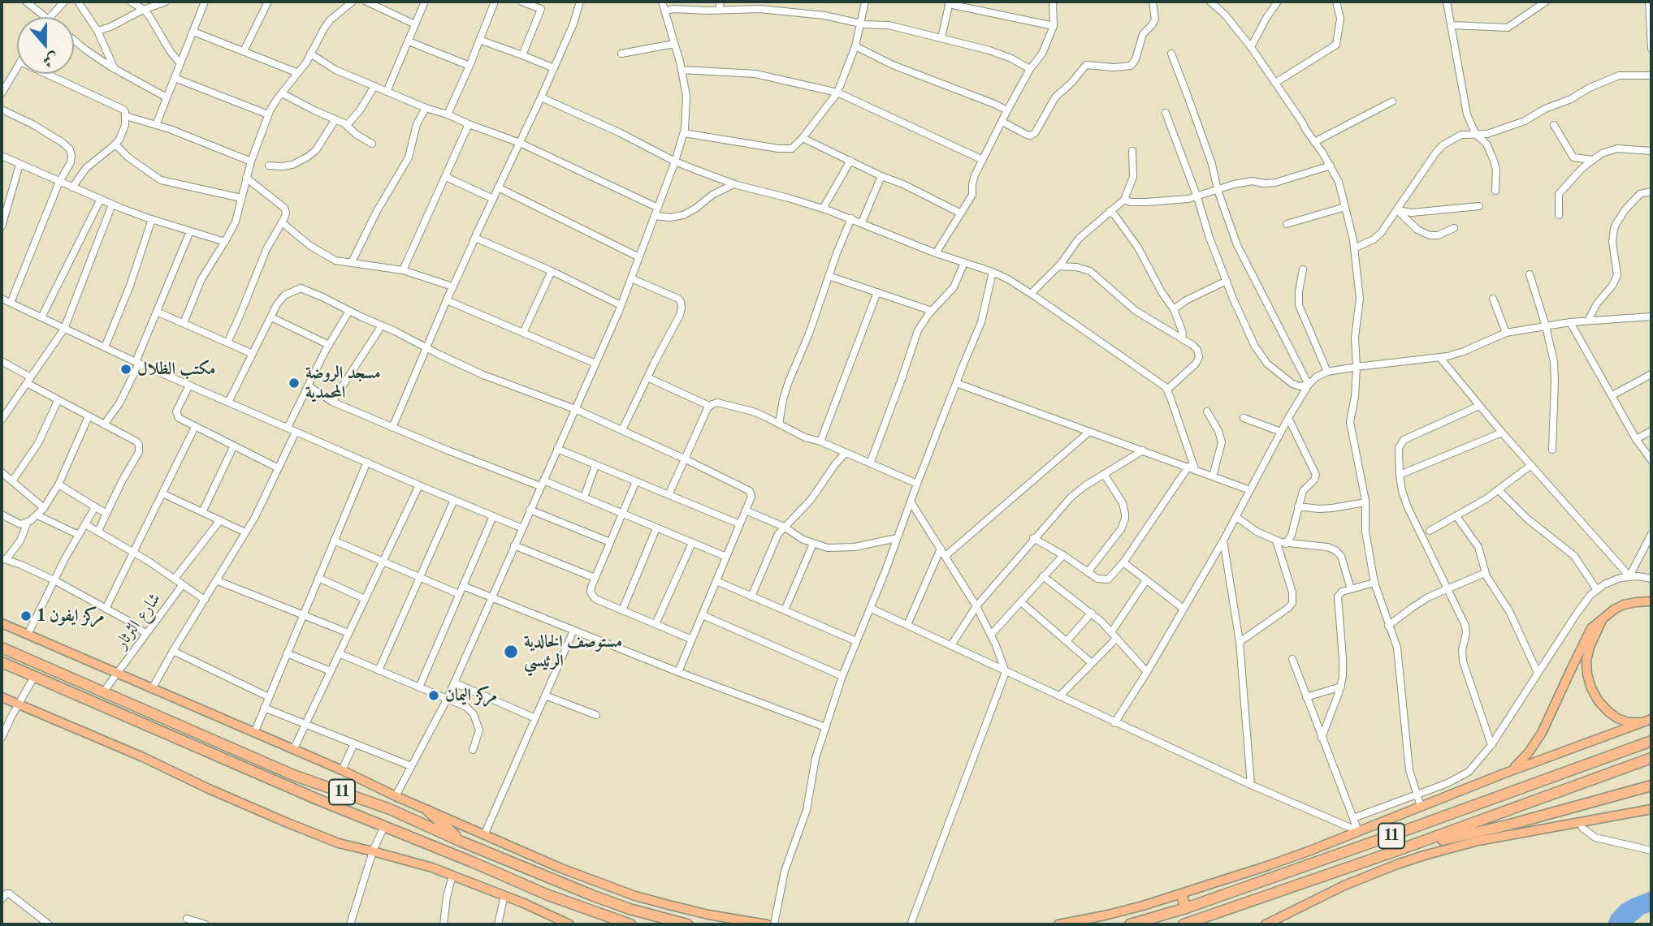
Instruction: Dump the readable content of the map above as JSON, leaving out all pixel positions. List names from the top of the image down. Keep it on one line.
{"streets":{"highway":["11"],"street":["شارع الثرثار"]},"crossings":[["شارع الثرثار","11"]],"places":["مكتب الظلال","مسجد الروضة المحمدية","مركز ايفون 1","مستوصف الخالدية الرئيسي","مركز اليمان"],"north":"bottom"}
